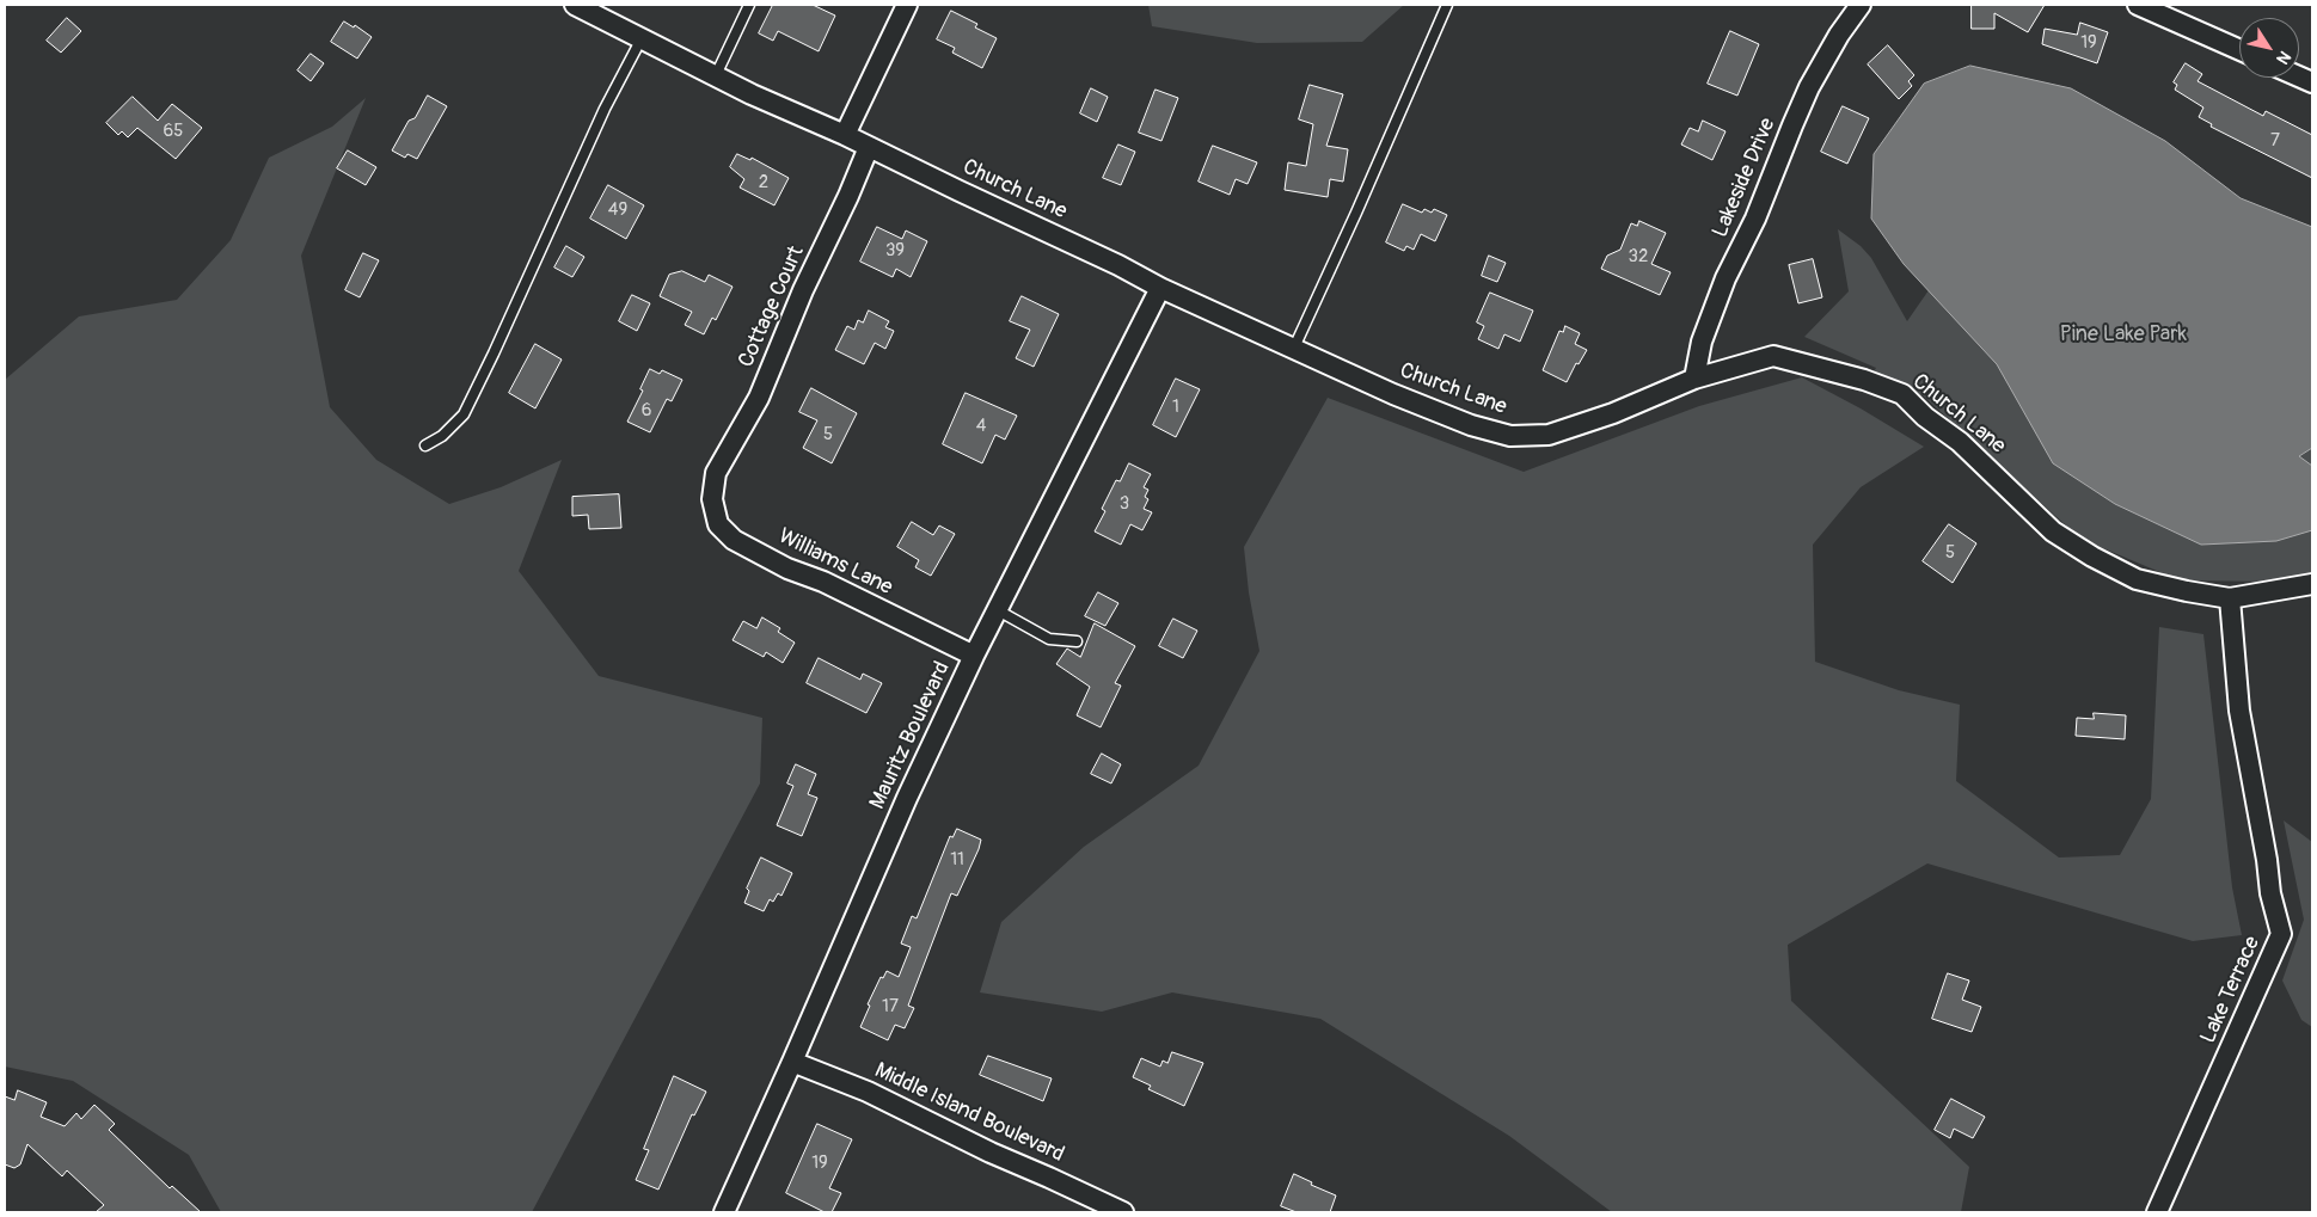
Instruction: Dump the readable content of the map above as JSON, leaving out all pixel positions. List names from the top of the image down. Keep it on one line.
{"streets":{"street":["Lakeside Drive","Church Lane","Cottage Court","Williams Lane","Mauritz Boulevard","Lake Terrace","Middle Island Boulevard"]},"crossings":[["Lakeside Drive","Church Lane"],["Church Lane","Cottage Court"],["Church Lane","Mauritz Boulevard"],["Church Lane","Lake Terrace"],["Cottage Court","Williams Lane"],["Williams Lane","Mauritz Boulevard"],["Mauritz Boulevard","Middle Island Boulevard"]],"parks":["Pine Lake Park"],"house_numbers":["19","65","7","2","49","39","32","1","6","4","5","3","5","11","17","19"],"north":"bottom right"}
